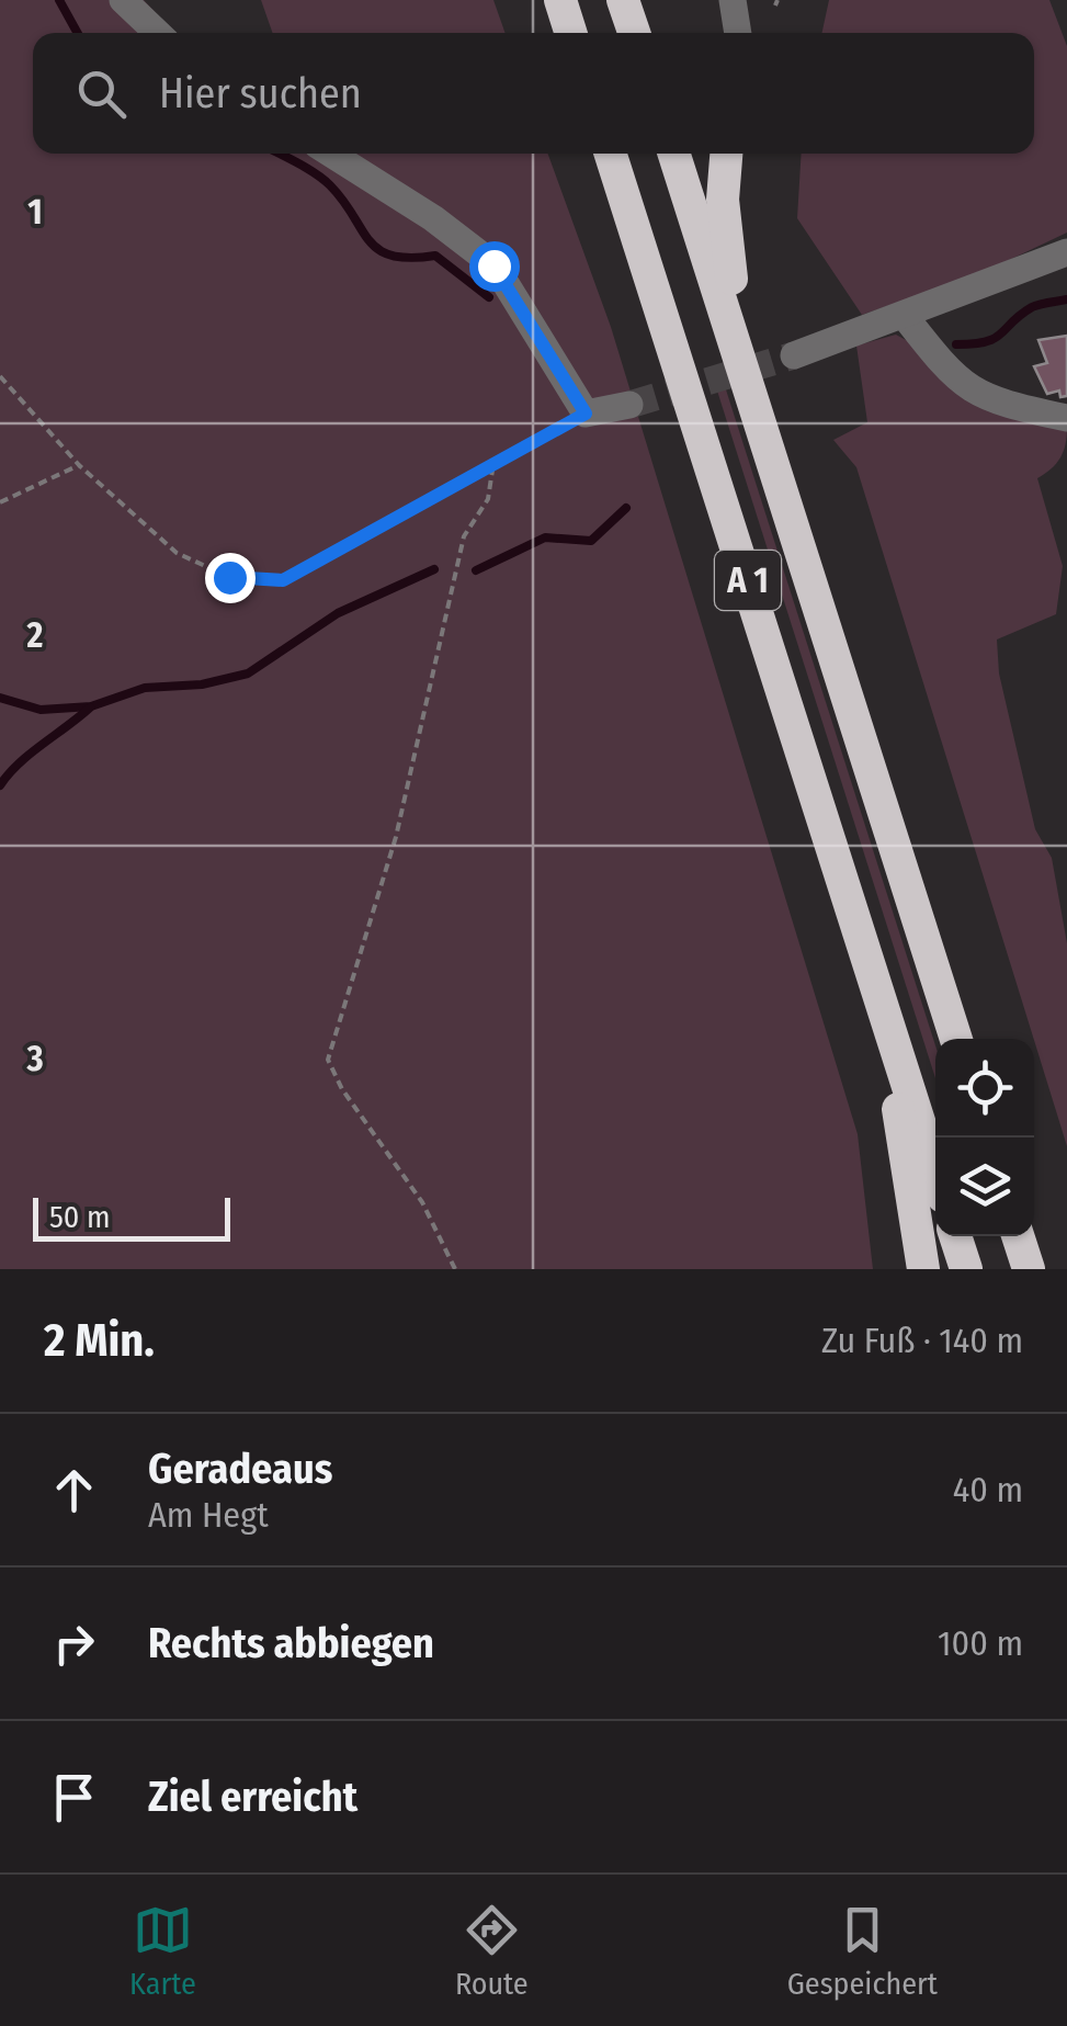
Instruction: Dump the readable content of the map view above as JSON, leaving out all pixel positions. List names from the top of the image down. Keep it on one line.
{"streets":{"highway":["A 1"]},"scale_bar":"50 m","page":{"search":"Hier suchen","scale":"50 m","heading":["2 Min.","Zu Fuß · 140 m"],"list":[["Geradeaus","Am Hegt","40 m"],["Rechts abbiegen","100 m"],"Ziel erreicht"],"nav":["Karte","Route","Gespeichert"]},"grid":{"rows":["1","2","3"]}}
